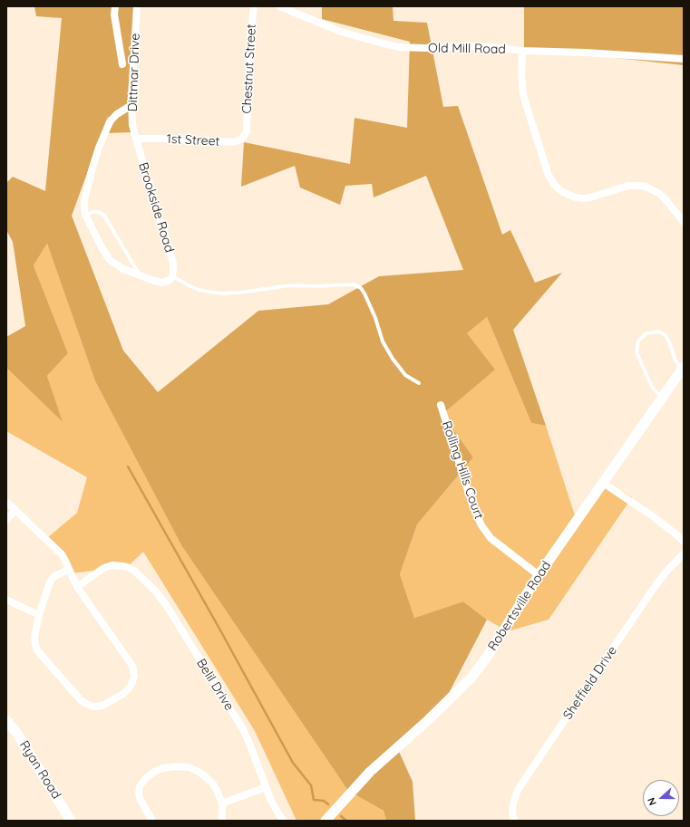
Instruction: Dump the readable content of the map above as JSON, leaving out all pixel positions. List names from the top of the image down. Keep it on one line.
{"streets":{"street":["Old Mill Road","Chestnut Street","Dittmar Drive","1st Street","Brookside Road","Rolling Hills Court","Robertsville Road","Sheffield Drive","Belil Drive","Ryan Road"]},"crossings":[["Chestnut Street","1st Street"],["Dittmar Drive","1st Street"],["Dittmar Drive","Brookside Road"],["1st Street","Brookside Road"],["Rolling Hills Court","Robertsville Road"]],"north":"left"}
